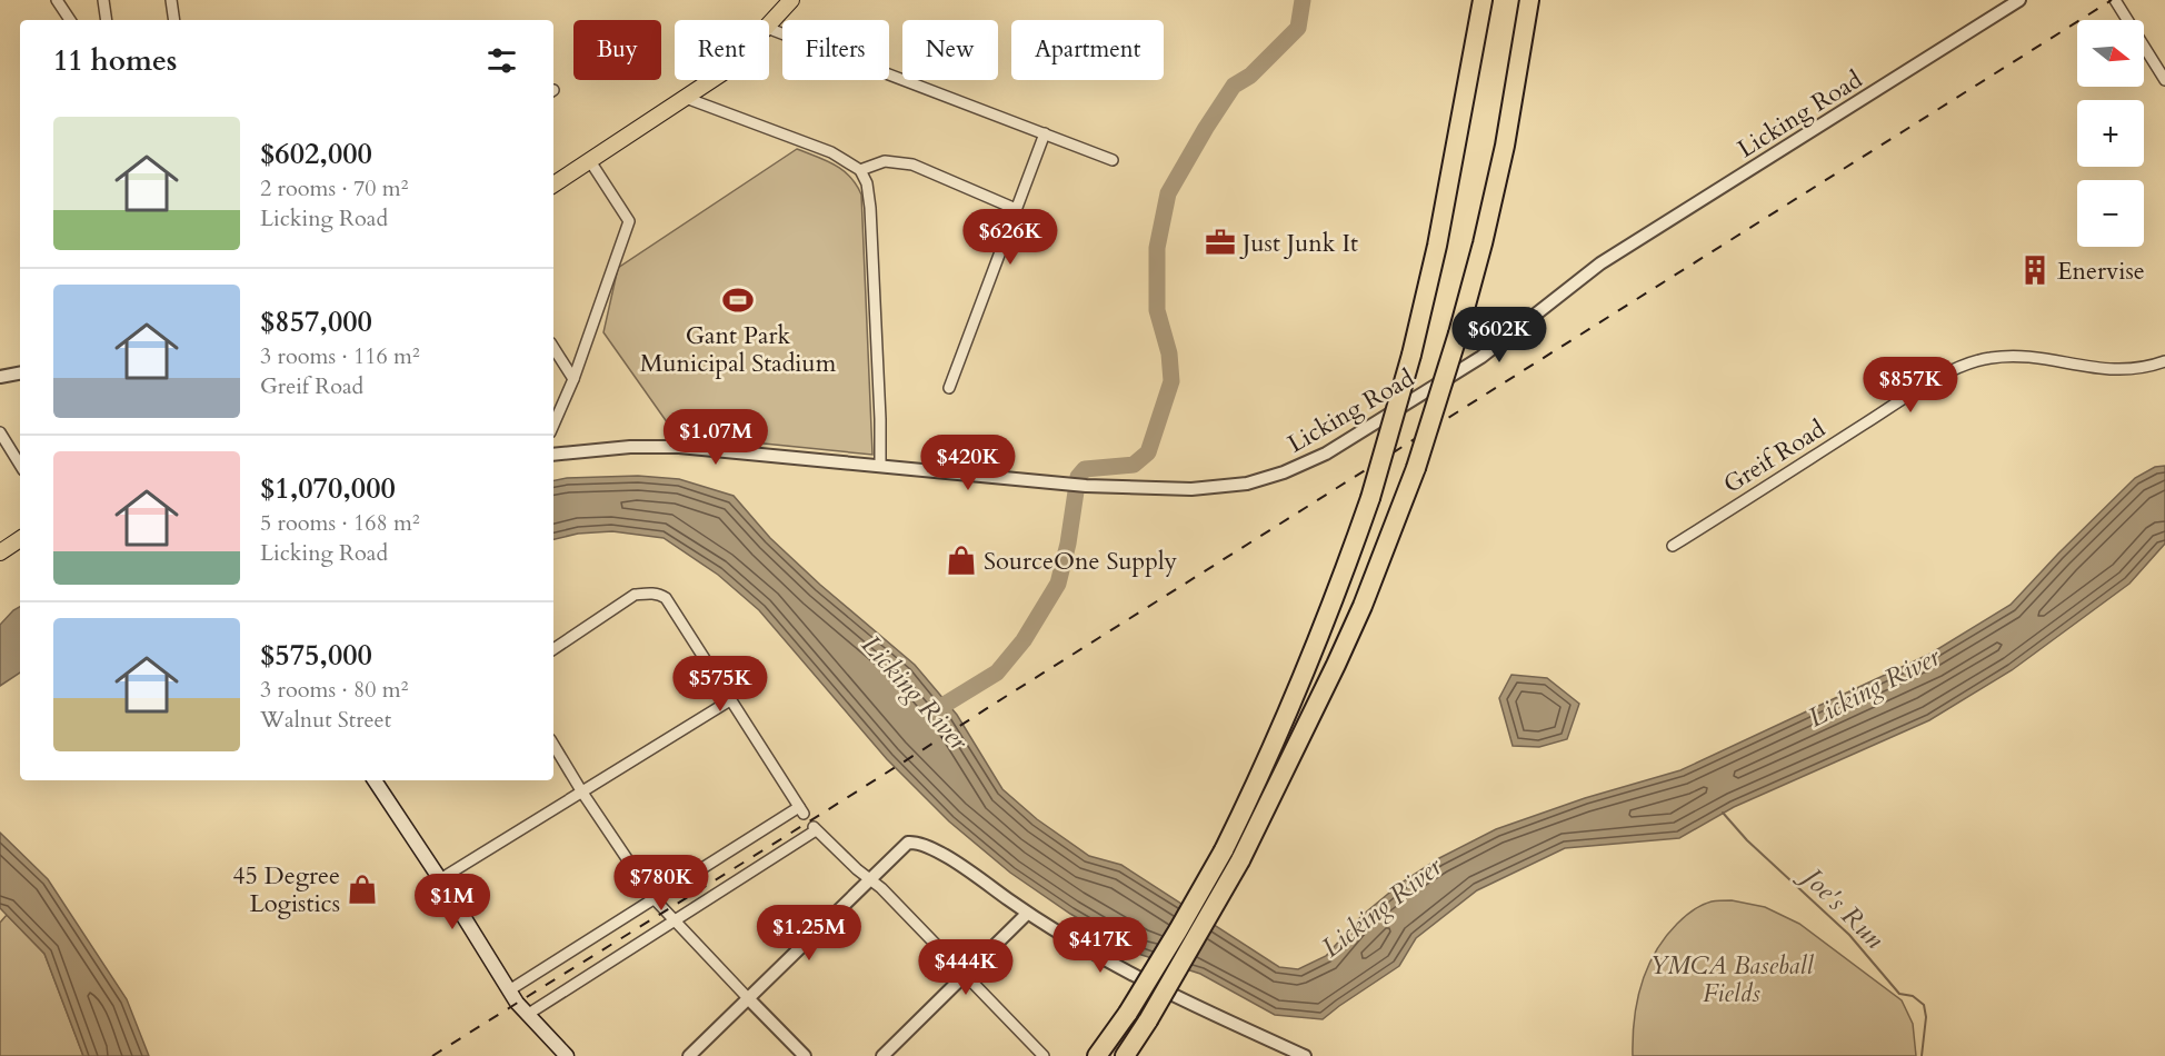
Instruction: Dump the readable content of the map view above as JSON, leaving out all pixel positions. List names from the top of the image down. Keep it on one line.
{"streets":{"street":["Licking Road","Greif Road"]},"water":["Licking River","Joe's Run"],"parks":["YMCA Baseball Fields"],"places":{"office":["Just Junk It"],"building":["Enervise"],"sports":["Gant Park Municipal Stadium"],"shop":["SourceOne Supply","45 Degree Logistics"]},"north":"right","page":{"map_buttons":["+","−"],"chip":["Buy","Rent","Filters","New","Apartment"],"heading":"11 homes","list":[{"name":"$602,000","note":"2 rooms · 70 m² · Licking Road"},{"name":"$857,000","note":"3 rooms · 116 m² · Greif Road"},{"name":"$1,070,000","note":"5 rooms · 168 m² · Licking Road"},{"name":"$575,000","note":"3 rooms · 80 m² · Walnut Street"}],"price":["$626K","$602K","$857K","$1.07M","$420K","$575K","$780K","$1M","$1.25M","$417K","$444K"]}}
